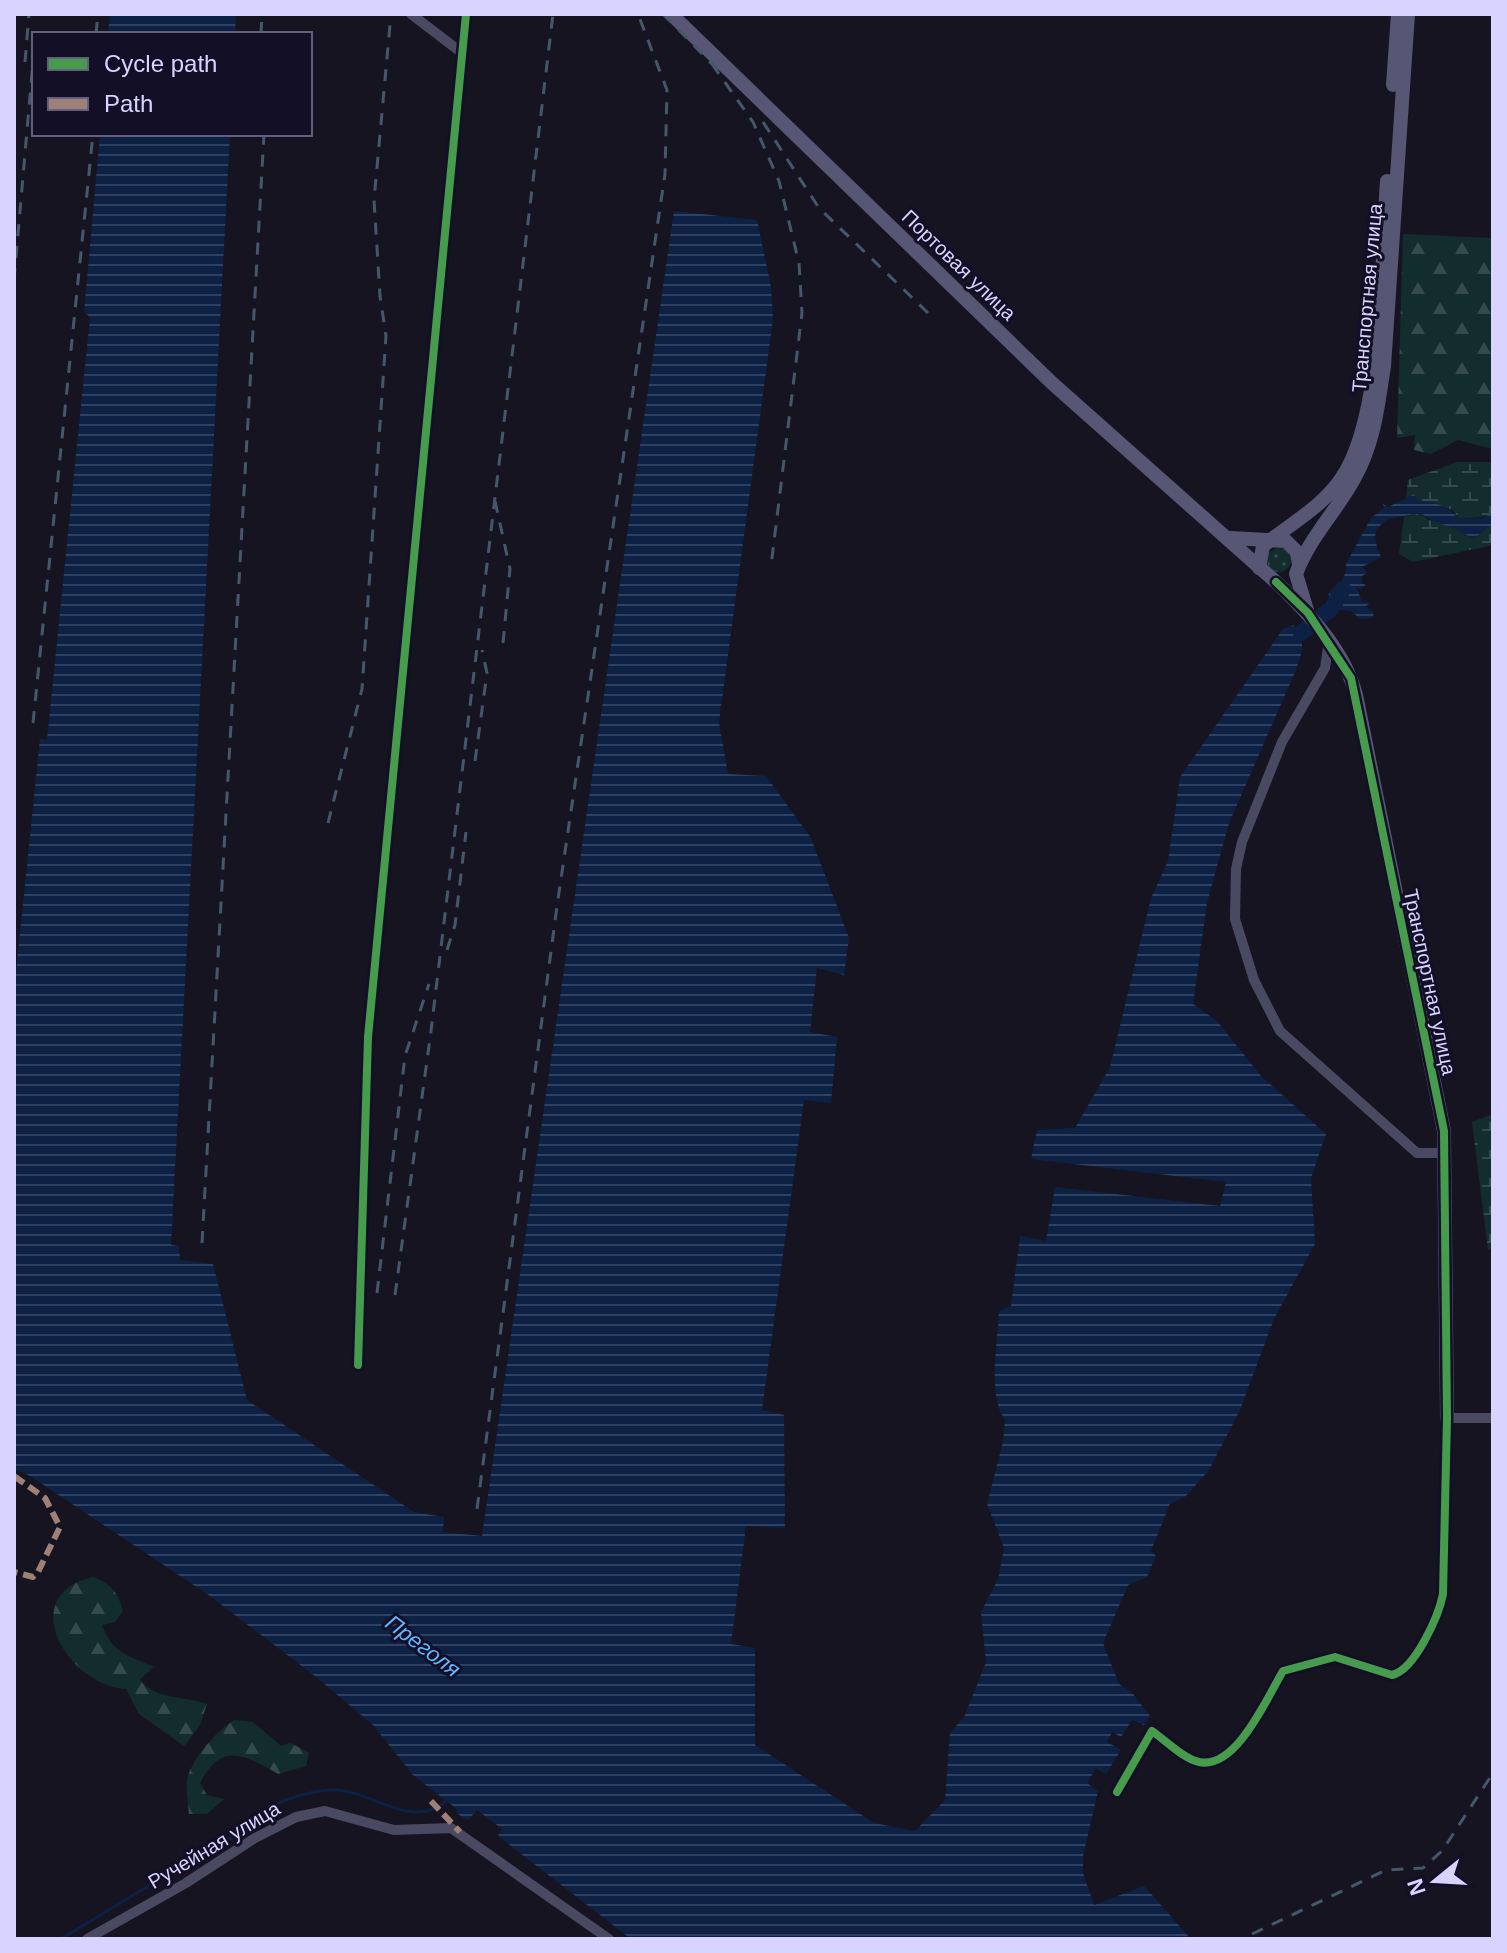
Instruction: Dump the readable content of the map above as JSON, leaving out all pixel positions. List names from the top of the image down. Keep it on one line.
{"streets":{"main road":["Портовая улица","Транспортная улица"],"street":["Ручейная улица"]},"crossings":[["Портовая улица","Транспортная улица"]],"water":["Преголя"],"legend":["Cycle path","Path"],"north":"left"}
